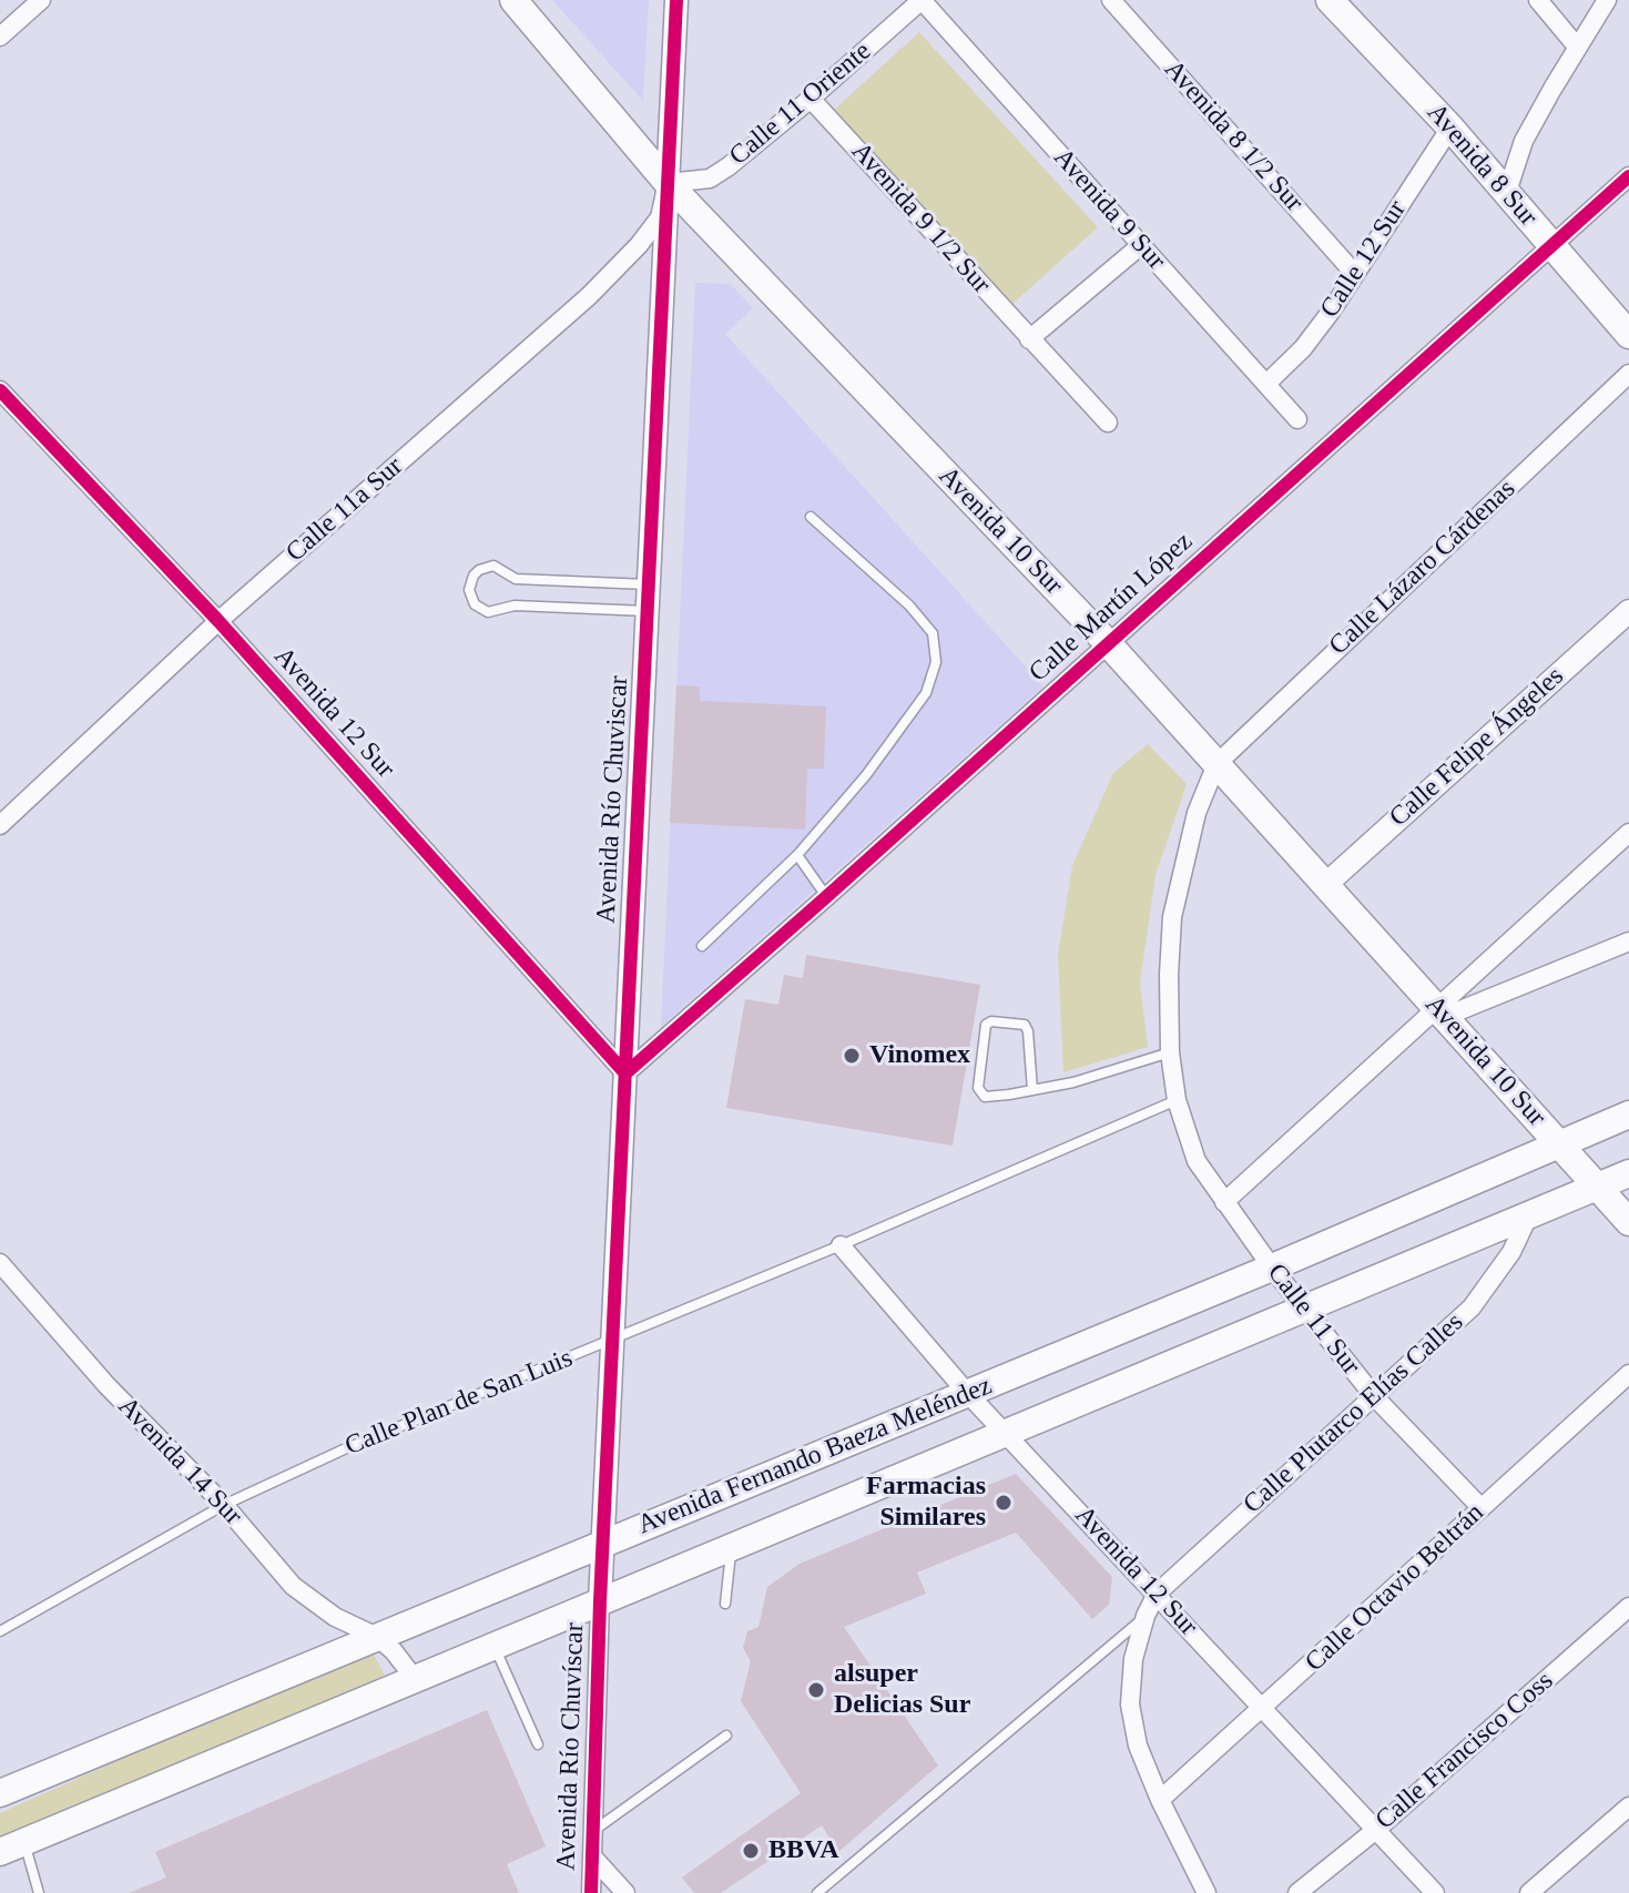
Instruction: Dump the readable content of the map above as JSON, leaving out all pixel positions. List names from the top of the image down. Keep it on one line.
{"streets":{"main road":["Avenida 8 Sur","Avenida 10 Sur","Avenida Fernando Baeza Meléndez"],"street":["Calle 11 Oriente","Avenida 8 1/2 Sur","Avenida 9 Sur","Avenida 9 1/2 Sur","Calle 12 Sur","Calle 11a Sur","Calle Lázaro Cárdenas","Calle Martín López","Avenida 12 Sur","Calle Felipe Ángeles","Avenida Río Chuviscar","Calle 11 Sur","Calle Plutarco Elías Calles","Avenida 14 Sur","Calle Octavio Beltrán","Avenida Río Chuvíscar","Calle Francisco Coss"],"lane":["Calle Plan de San Luis"]},"crossings":[["Calle 11 Oriente","Avenida 9 Sur"],["Calle 11 Oriente","Avenida 9 1/2 Sur"],["Calle 11 Oriente","Calle 11a Sur"],["Calle 11 Oriente","Avenida 10 Sur"],["Calle 11 Oriente","Avenida Río Chuviscar"],["Avenida 8 1/2 Sur","Calle 12 Sur"],["Avenida 8 Sur","Calle 12 Sur"],["Avenida 8 Sur","Calle Martín López"],["Avenida 9 Sur","Calle 12 Sur"],["Calle 11a Sur","Avenida 10 Sur"],["Calle 11a Sur","Avenida 12 Sur"],["Calle 11a Sur","Avenida Río Chuviscar"],["Avenida 10 Sur","Calle Lázaro Cárdenas"],["Avenida 10 Sur","Calle Martín López"],["Avenida 10 Sur","Calle Felipe Ángeles"],["Avenida 10 Sur","Avenida Río Chuviscar"],["Avenida 10 Sur","Calle 11 Sur"],["Avenida 10 Sur","Avenida Fernando Baeza Meléndez"],["Calle Lázaro Cárdenas","Calle 11 Sur"],["Calle Martín López","Avenida 12 Sur"],["Calle Martín López","Avenida Río Chuviscar"],["Avenida 12 Sur","Avenida Río Chuviscar"],["Avenida 12 Sur","Calle Plan de San Luis"],["Avenida 12 Sur","Calle Plutarco Elías Calles"],["Avenida 12 Sur","Avenida Fernando Baeza Meléndez"],["Avenida 12 Sur","Calle Octavio Beltrán"],["Avenida 12 Sur","Calle Francisco Coss"],["Avenida Río Chuviscar","Calle Plan de San Luis"],["Avenida Río Chuviscar","Avenida Fernando Baeza Meléndez"],["Avenida Río Chuviscar","Avenida Río Chuvíscar"],["Calle 11 Sur","Calle Plan de San Luis"],["Calle 11 Sur","Calle Plutarco Elías Calles"],["Calle 11 Sur","Avenida Fernando Baeza Meléndez"],["Calle 11 Sur","Calle Octavio Beltrán"],["Calle Plan de San Luis","Avenida 14 Sur"],["Calle Plutarco Elías Calles","Avenida Fernando Baeza Meléndez"],["Avenida Fernando Baeza Meléndez","Avenida 14 Sur"],["Avenida Fernando Baeza Meléndez","Avenida Río Chuvíscar"]],"places":["Vinomex","Farmacias Similares","alsuper Delicias Sur","BBVA"]}
